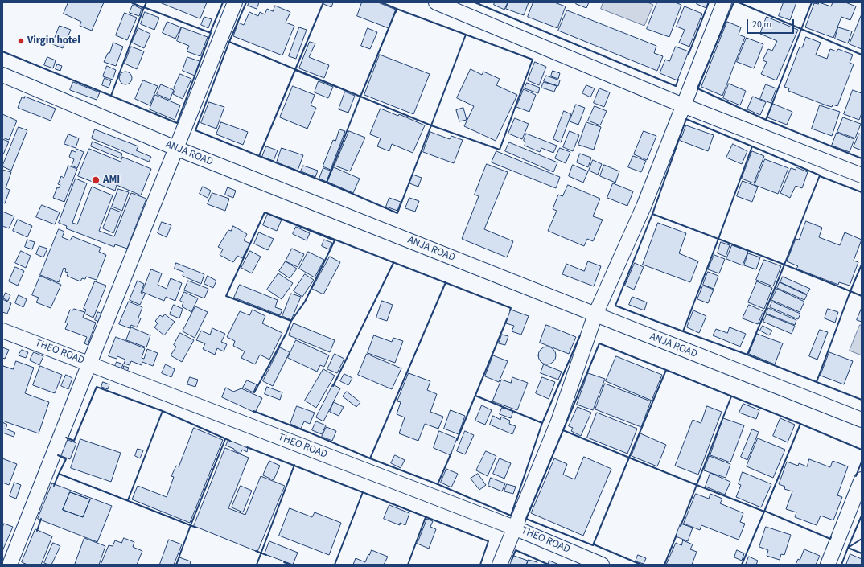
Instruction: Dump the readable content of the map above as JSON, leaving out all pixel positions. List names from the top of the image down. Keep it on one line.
{"streets":{"street":["ANJA ROAD","THEO ROAD"]},"places":["Virgin hotel","AMI"],"scale_bar":"20 m"}
